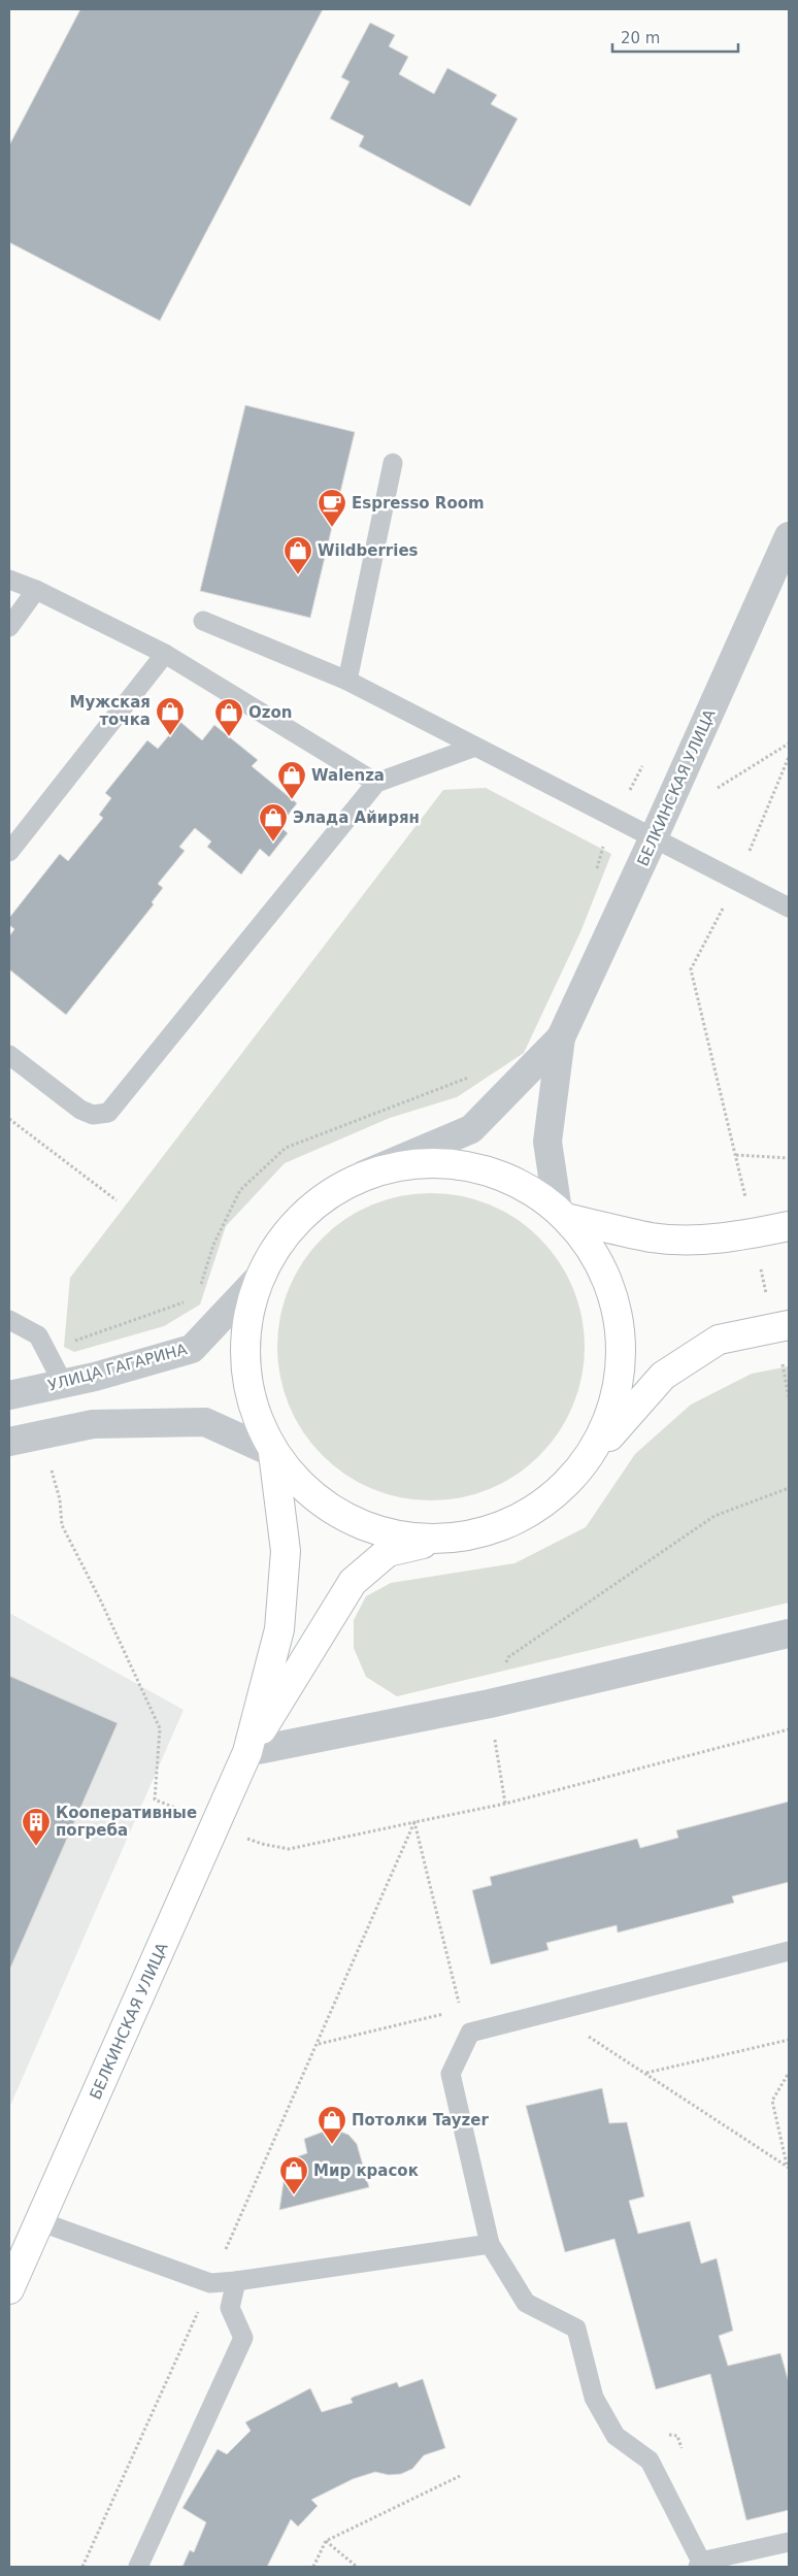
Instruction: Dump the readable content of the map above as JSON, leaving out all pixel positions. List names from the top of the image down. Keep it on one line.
{"streets":{"main road":["БЕЛКИНСКАЯ УЛИЦА"],"street":["УЛИЦА ГАГАРИНА"]},"places":{"cafe":["Espresso Room"],"shop":["Wildberries","Мужская точка","Ozon","Walenza","Элада Айирян","Потолки Tayzer","Мир красок"],"building":["Кооперативные погреба"]},"scale_bar":"20 m"}
